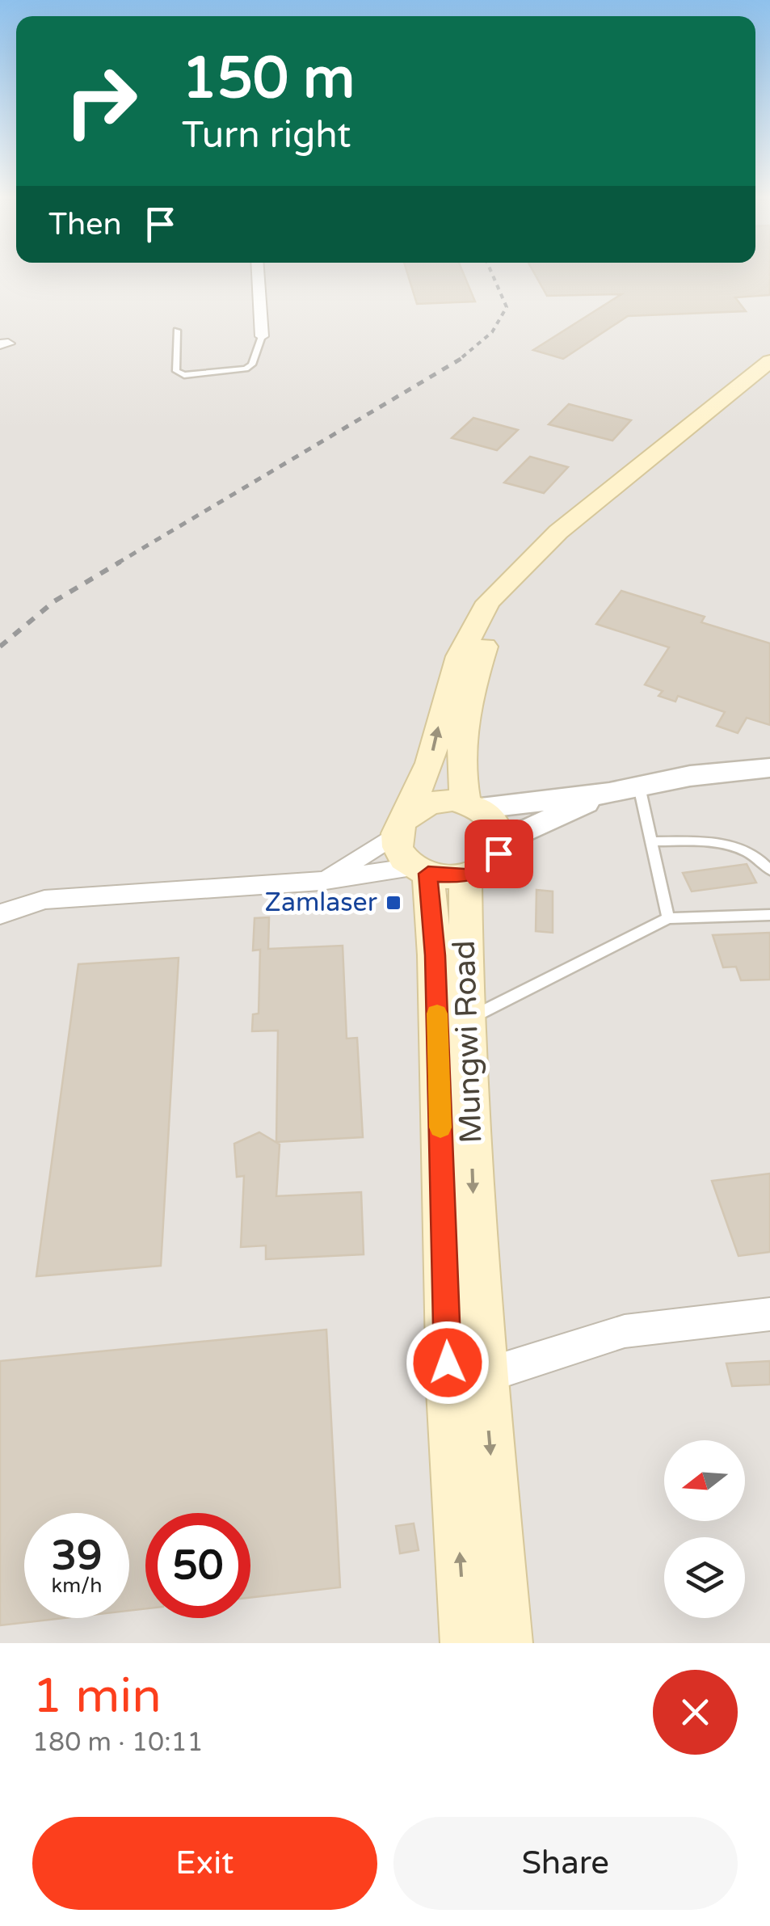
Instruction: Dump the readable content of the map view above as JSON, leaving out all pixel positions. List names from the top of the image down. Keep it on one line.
{"streets":{"main road":["Mungwi Road"]},"places":{"transit":["Zamlaser"]},"north":"left","page":{"turn":["150 m","Turn right"],"then":"Then","speed":"39 km/h","limit":"50","heading":["1 min","180 m · 10:11"],"buttons":["Exit","Share"]}}
